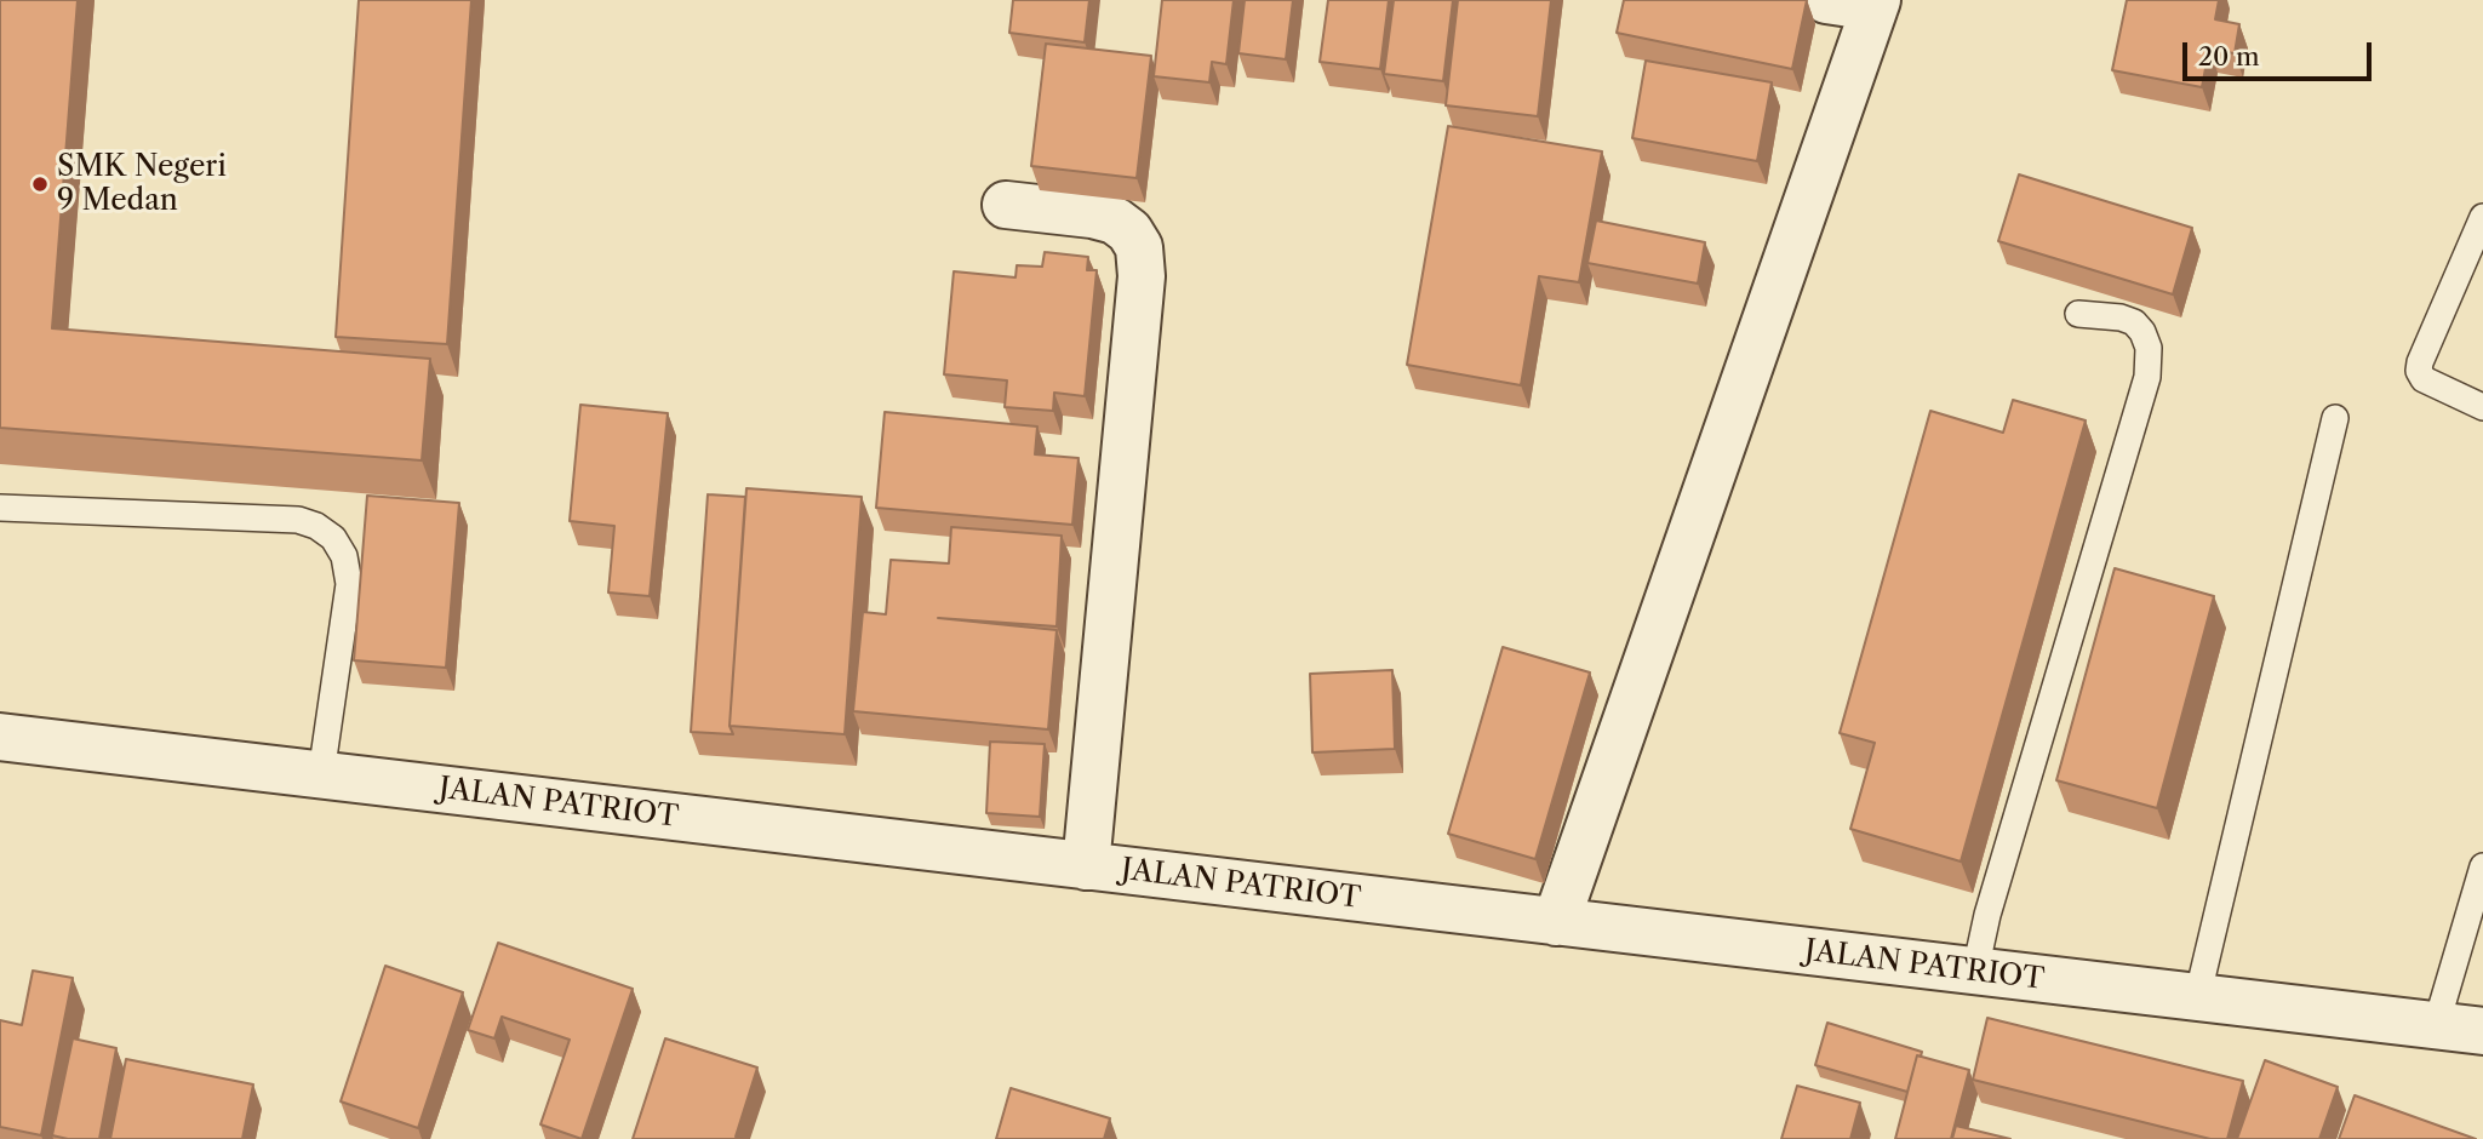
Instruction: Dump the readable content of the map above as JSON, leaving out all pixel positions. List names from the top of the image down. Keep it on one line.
{"streets":{"street":["JALAN PATRIOT"]},"places":["SMK Negeri 9 Medan"],"scale_bar":"20 m"}
